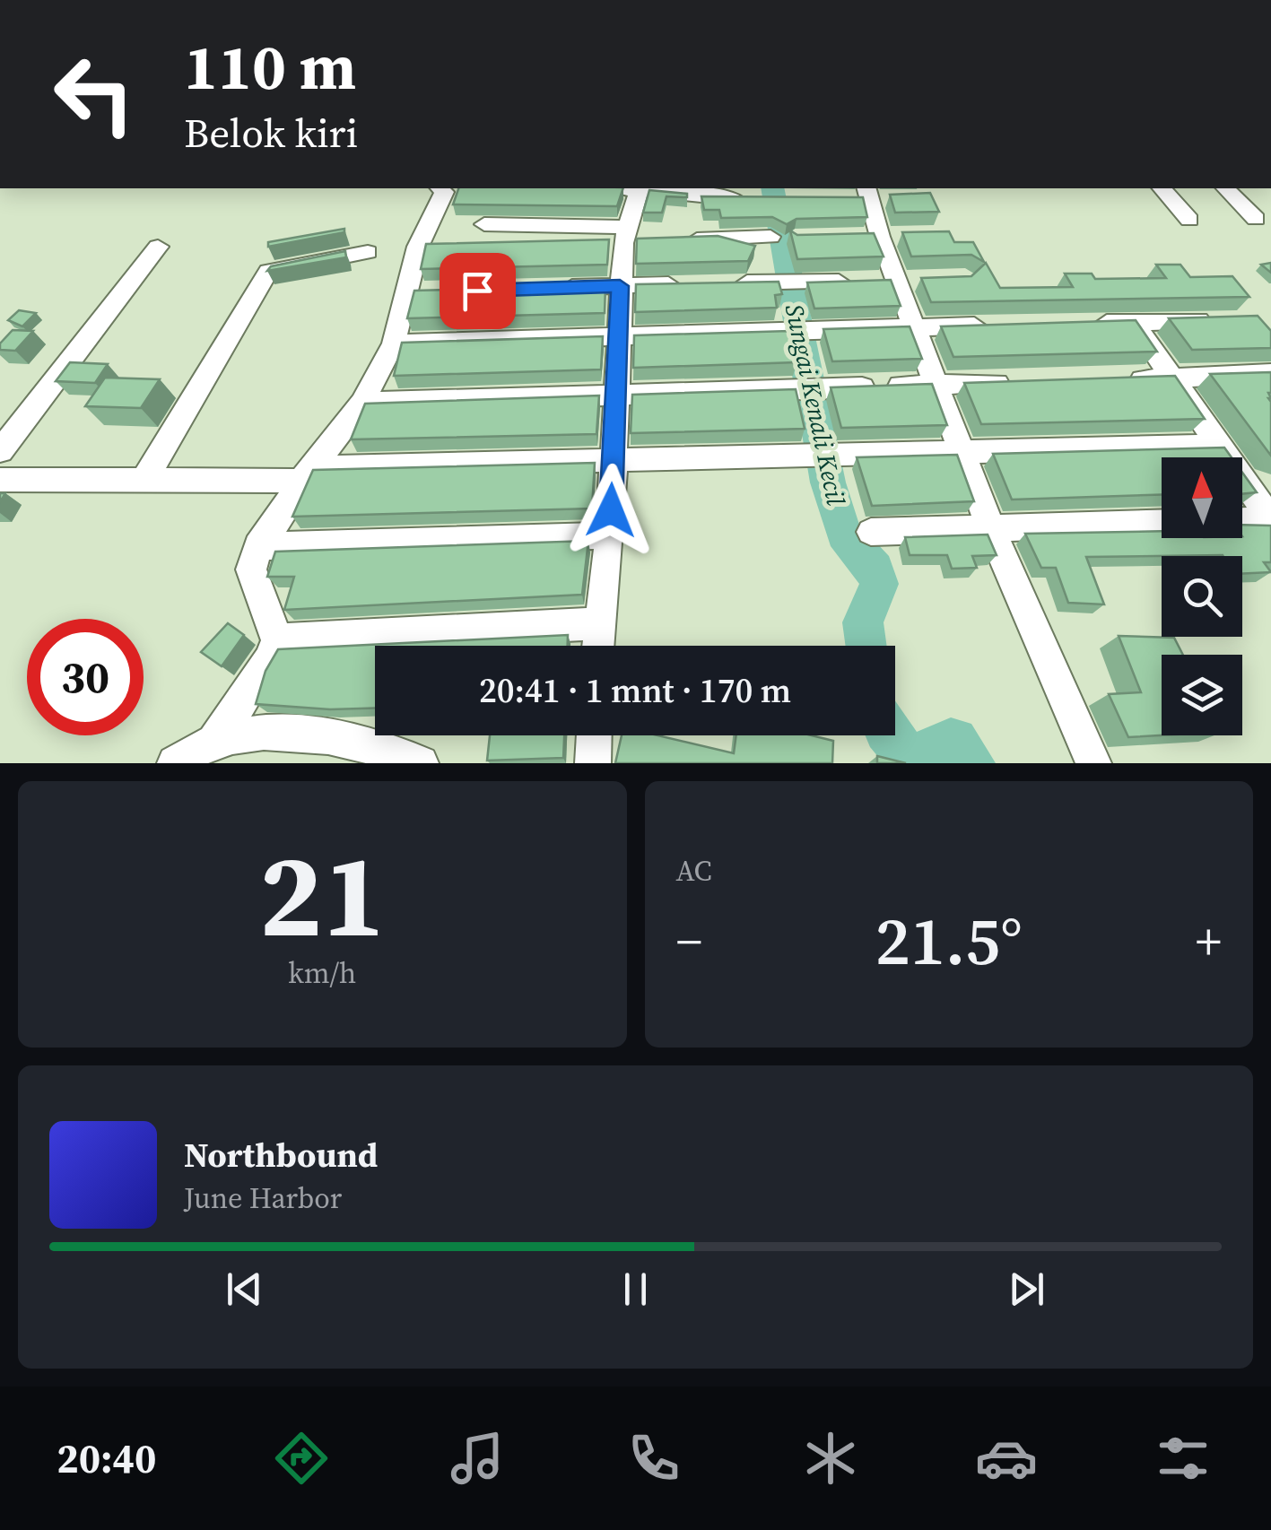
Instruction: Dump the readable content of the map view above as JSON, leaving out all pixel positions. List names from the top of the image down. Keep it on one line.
{"water":["Sungai Kenali Kecil"],"north":"top","page":{"turn":["110 m","Belok kiri"],"limit":"30","trip":"20:41 · 1 mnt · 170 m","tile":[["21","km/h"],"AC"],"heat":["−","21.5°","+"],"song":["Northbound","June Harbor"],"tabs":"20:40"}}
